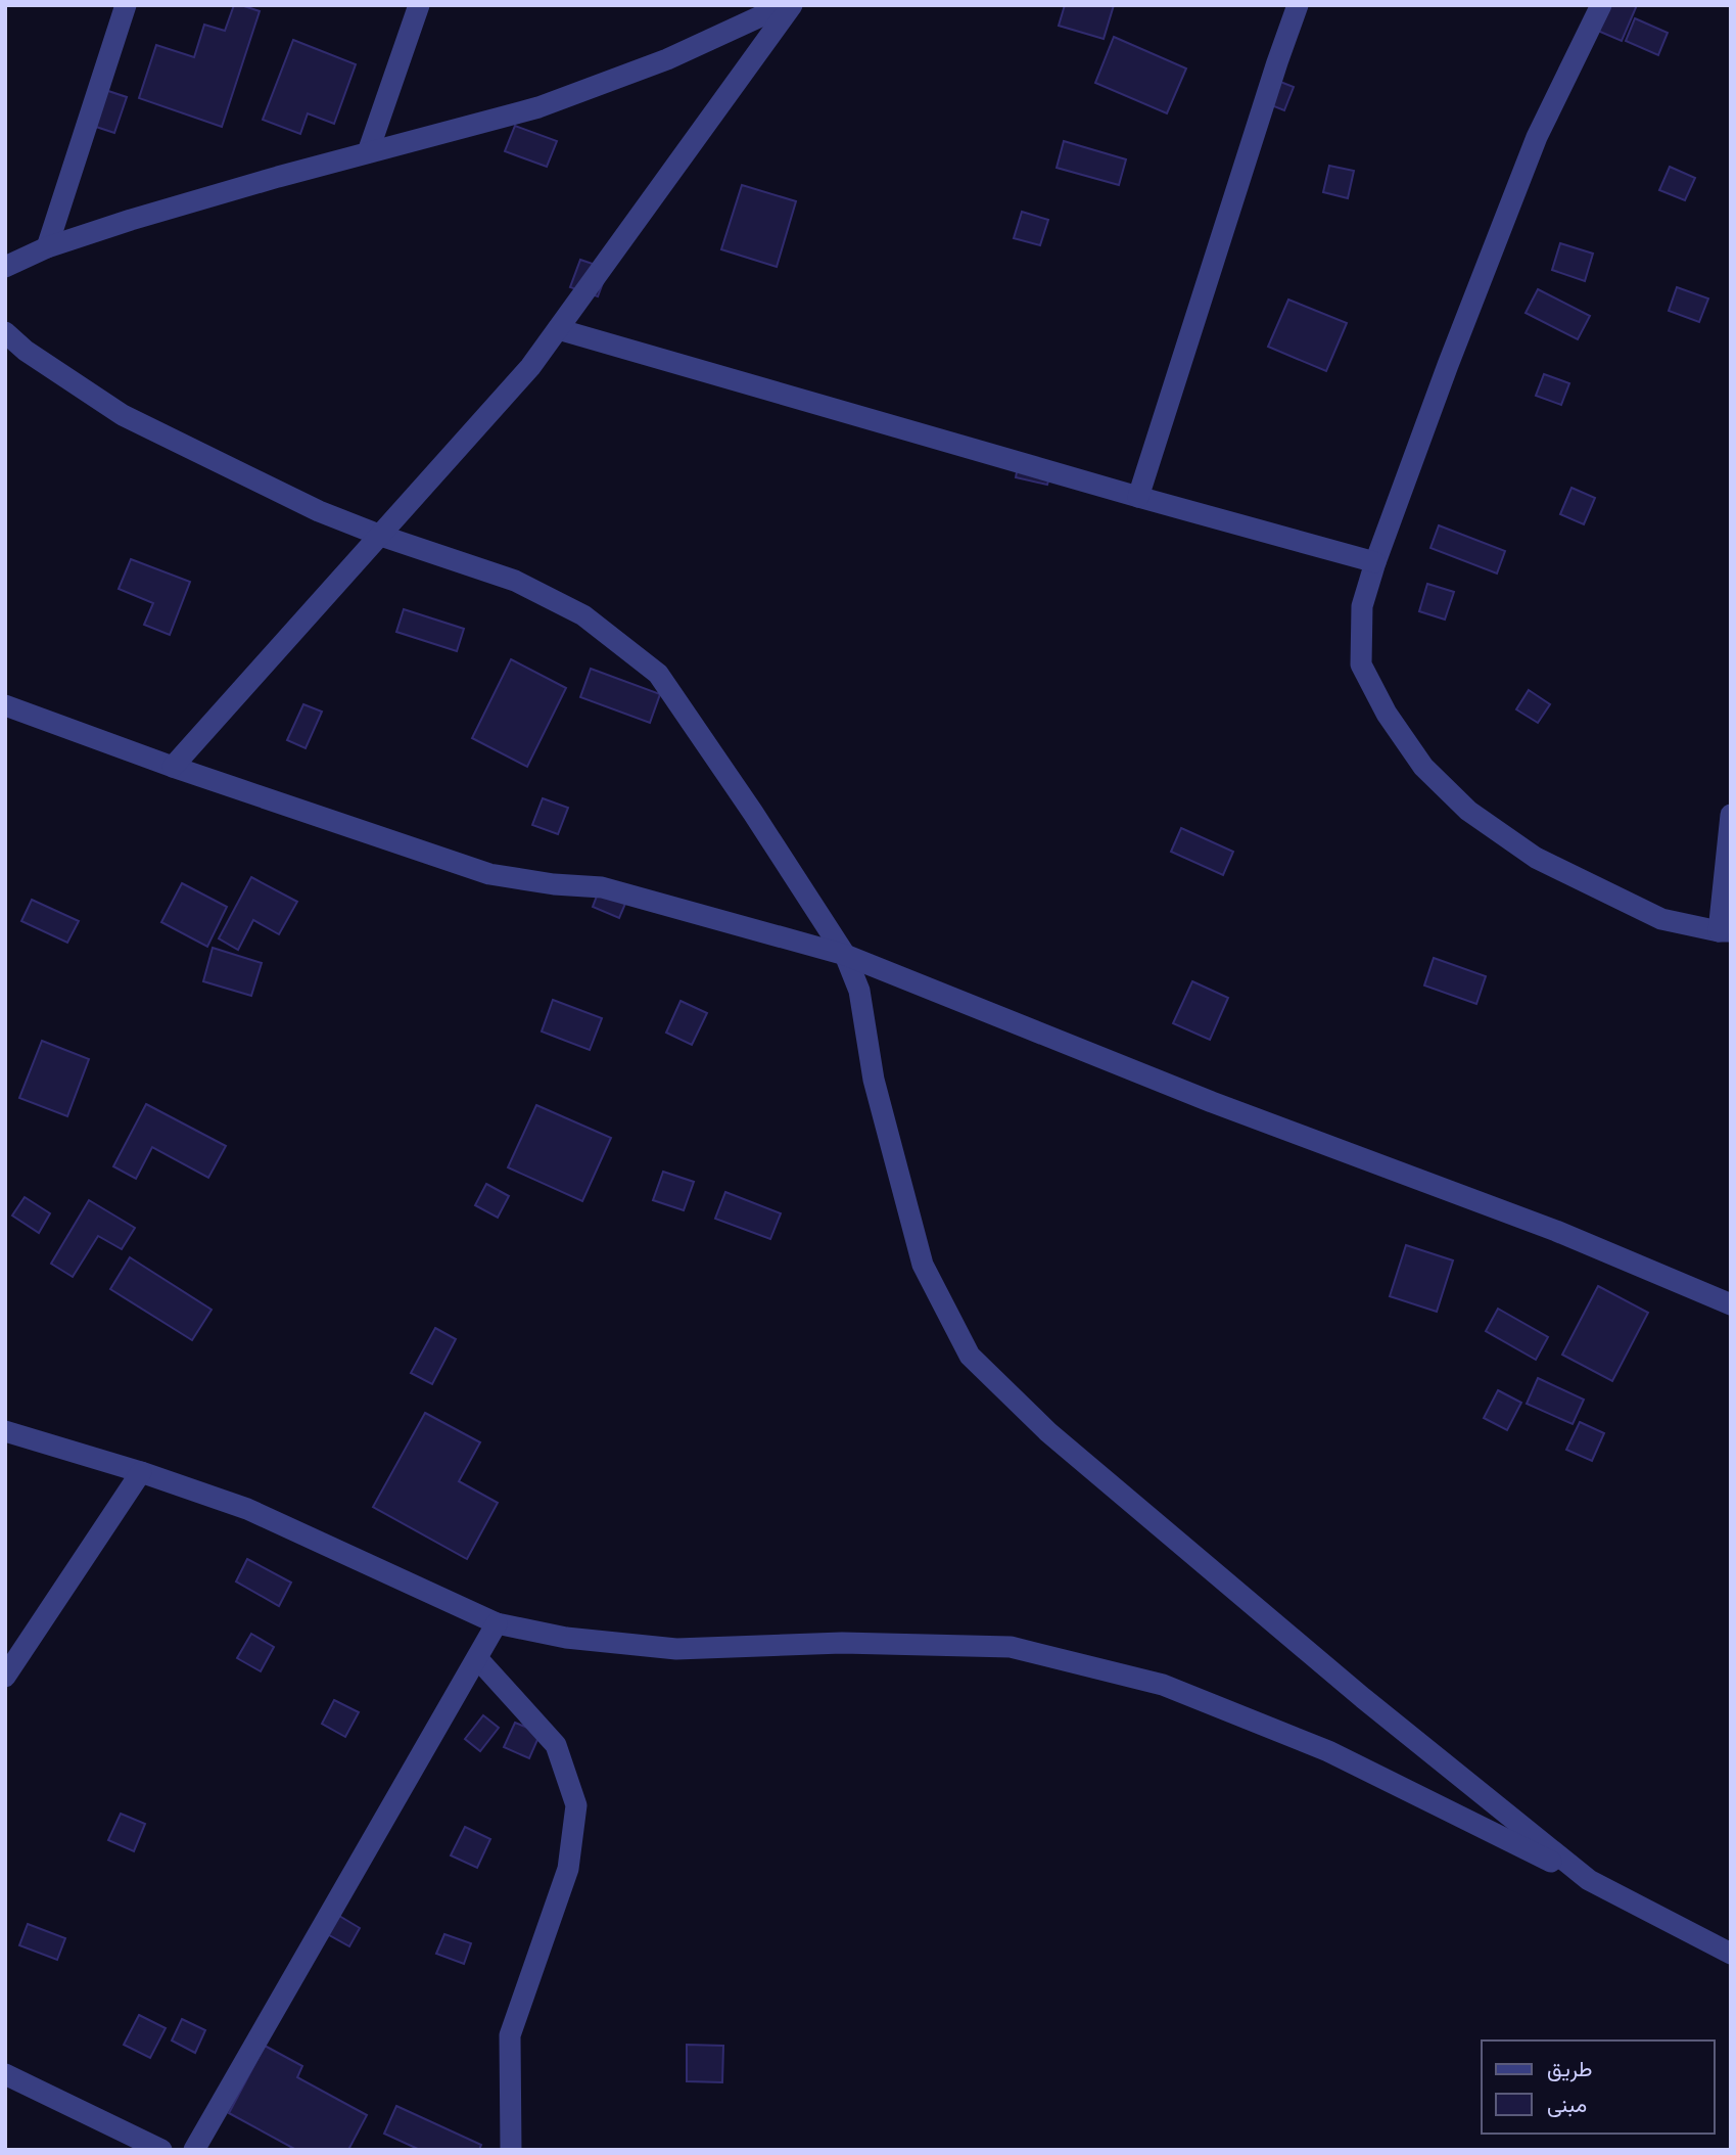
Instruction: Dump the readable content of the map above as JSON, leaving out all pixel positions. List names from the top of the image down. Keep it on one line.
{"legend":["طريق","مبنى"]}
